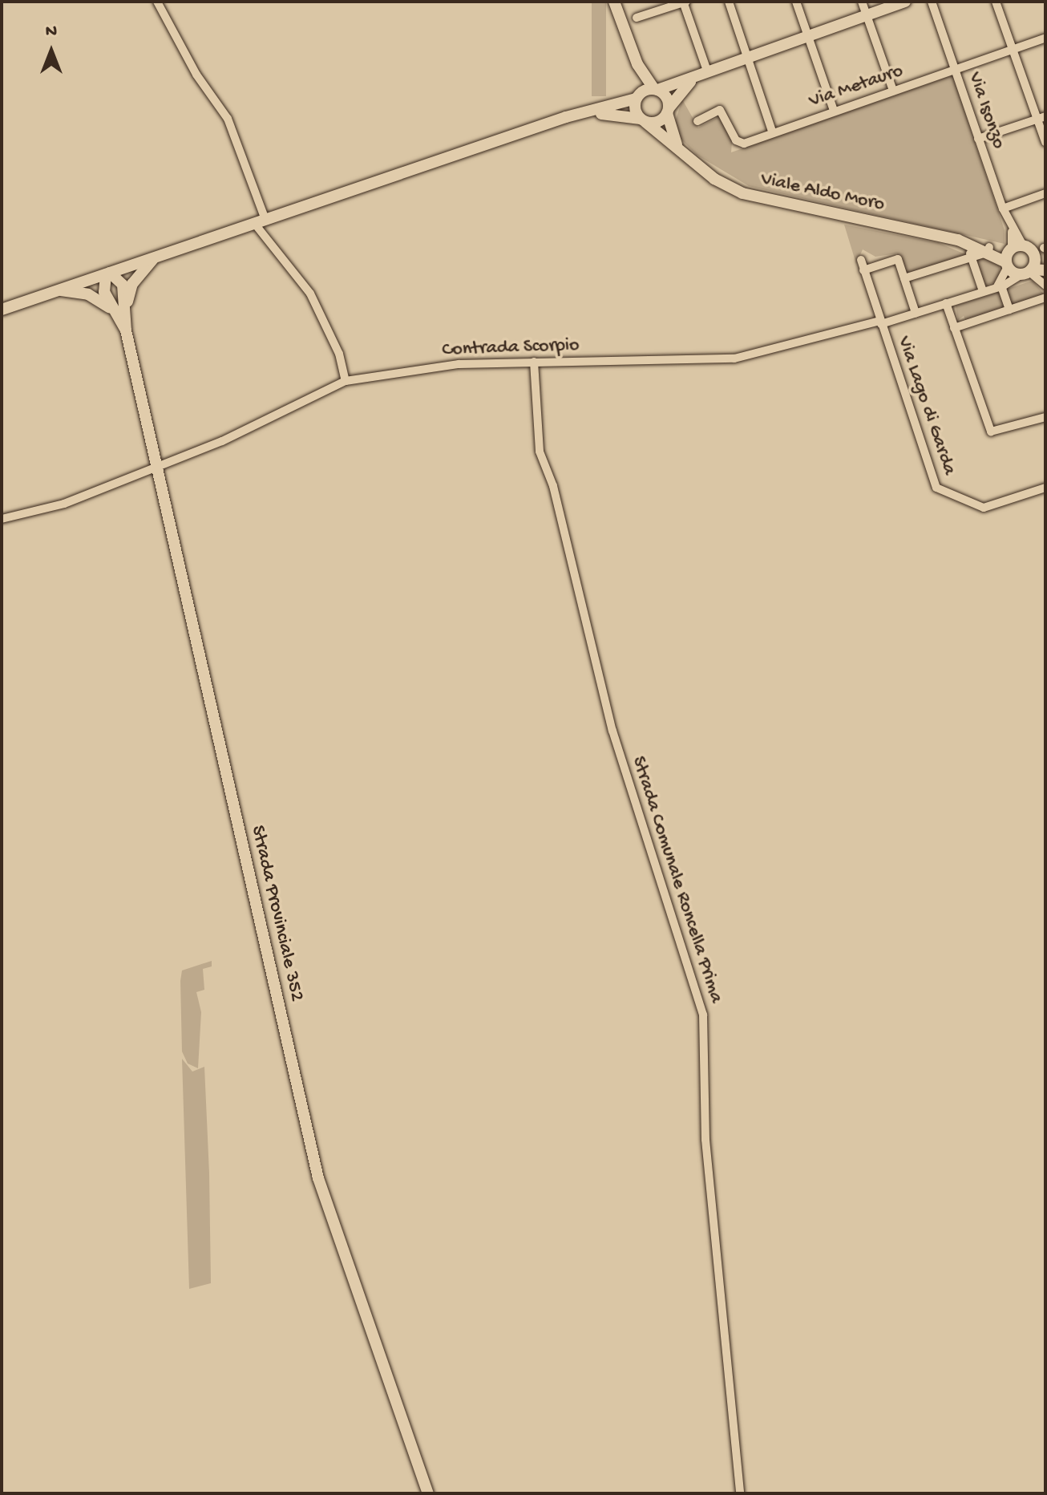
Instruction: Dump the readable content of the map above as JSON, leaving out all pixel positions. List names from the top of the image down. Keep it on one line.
{"streets":{"main road":["Viale Aldo Moro","Strada Provinciale 352"],"street":["Via Metauro","Via Isonzo","Contrada Scorpio","Via Lago di Garda","Strada Comunale Roncella Prima"]},"crossings":[["Via Metauro","Via Isonzo"],["Via Isonzo","Viale Aldo Moro"],["Viale Aldo Moro","Contrada Scorpio"],["Contrada Scorpio","Via Lago di Garda"],["Contrada Scorpio","Strada Comunale Roncella Prima"],["Contrada Scorpio","Strada Provinciale 352"]],"north":"top"}
